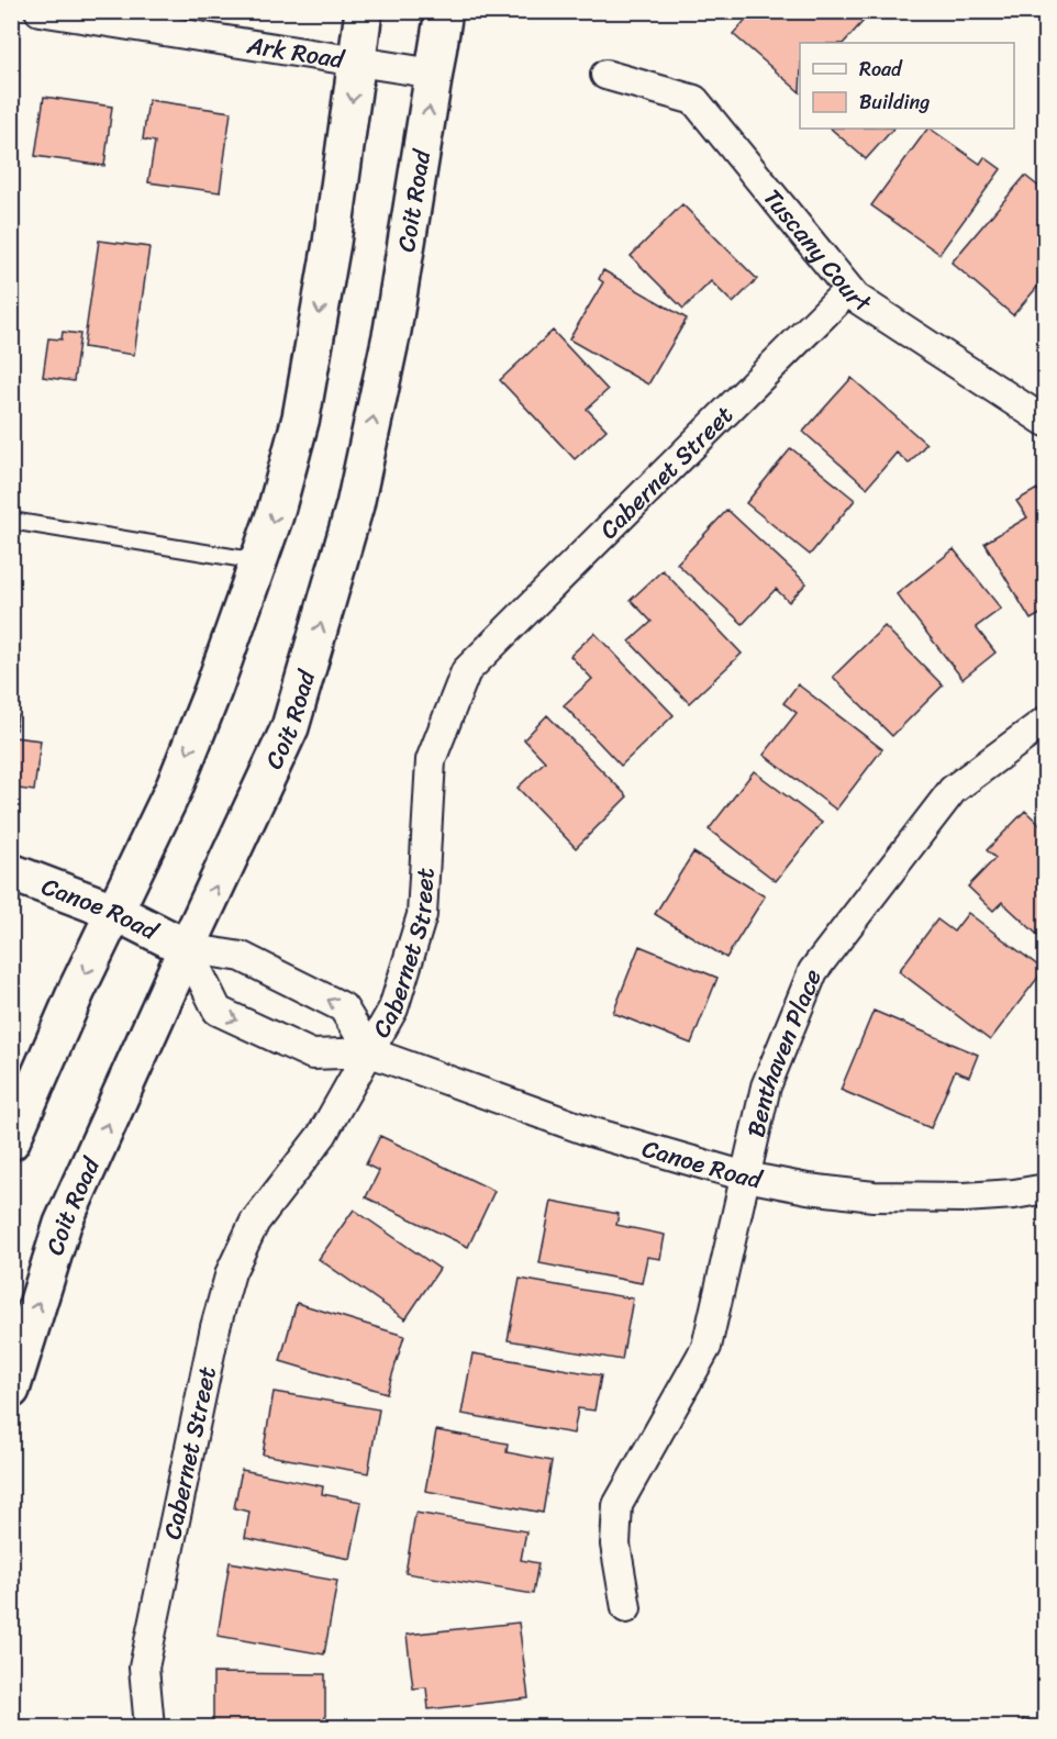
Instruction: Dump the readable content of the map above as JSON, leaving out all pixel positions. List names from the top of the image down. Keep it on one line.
{"streets":{"main road":["Coit Road","Canoe Road"],"street":["Ark Road","Tuscany Court","Cabernet Street","Benthaven Place"]},"crossings":[["Ark Road","Coit Road"],["Coit Road","Canoe Road"],["Tuscany Court","Cabernet Street"],["Cabernet Street","Canoe Road"],["Canoe Road","Benthaven Place"]],"legend":["Road","Building"]}
